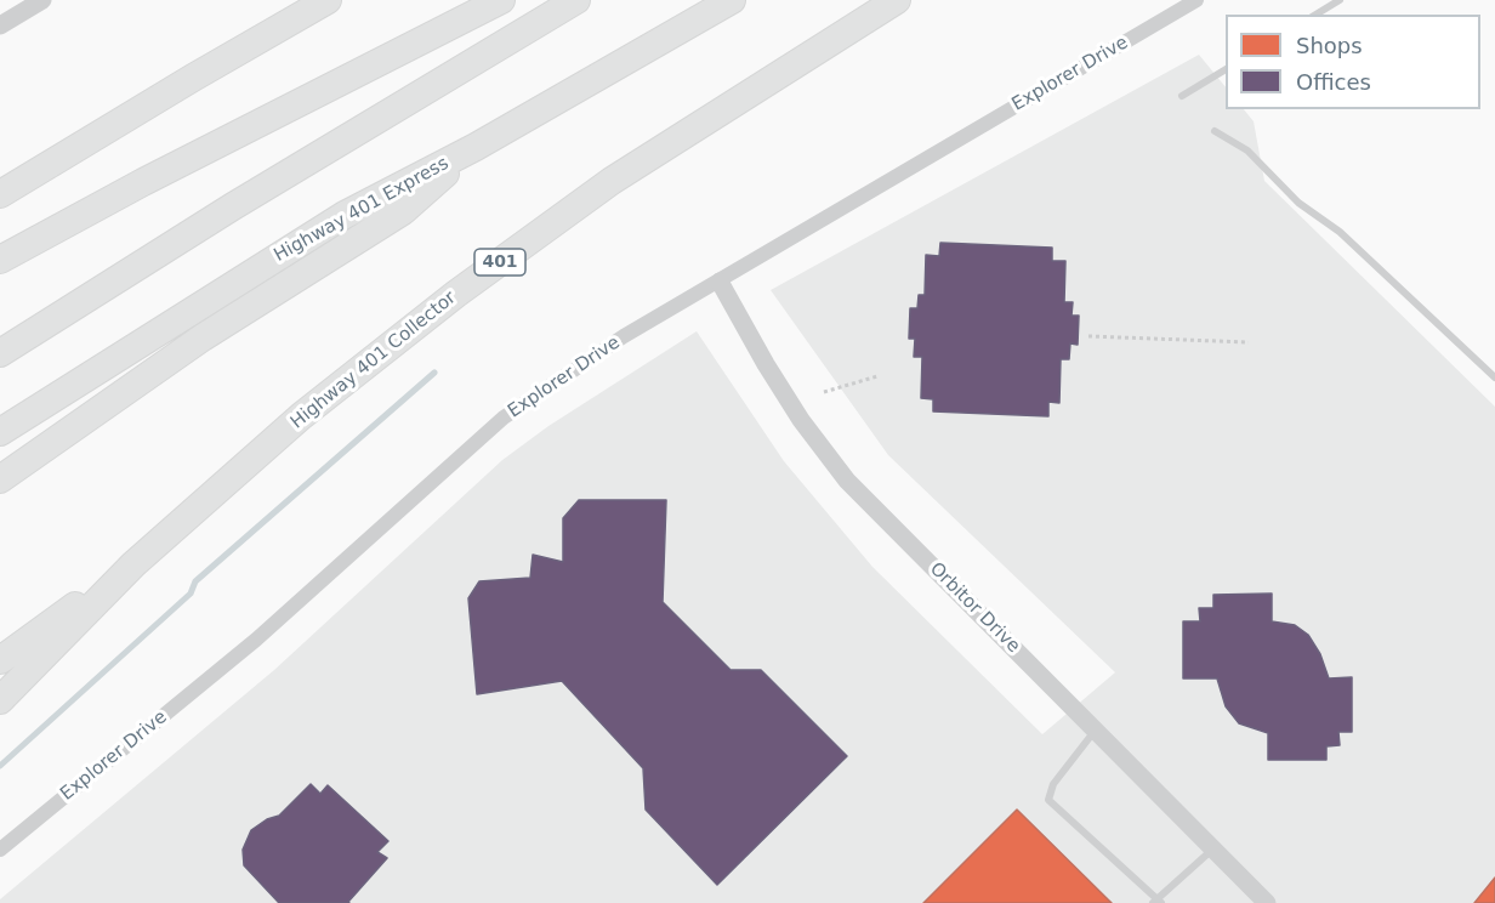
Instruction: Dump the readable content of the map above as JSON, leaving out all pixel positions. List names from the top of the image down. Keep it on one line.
{"streets":{"highway":["Highway 401 Express","401","Highway 401 Collector"],"street":["Explorer Drive","Orbitor Drive"]},"crossings":[["Explorer Drive","Orbitor Drive"]],"legend":["Shops","Offices"]}
